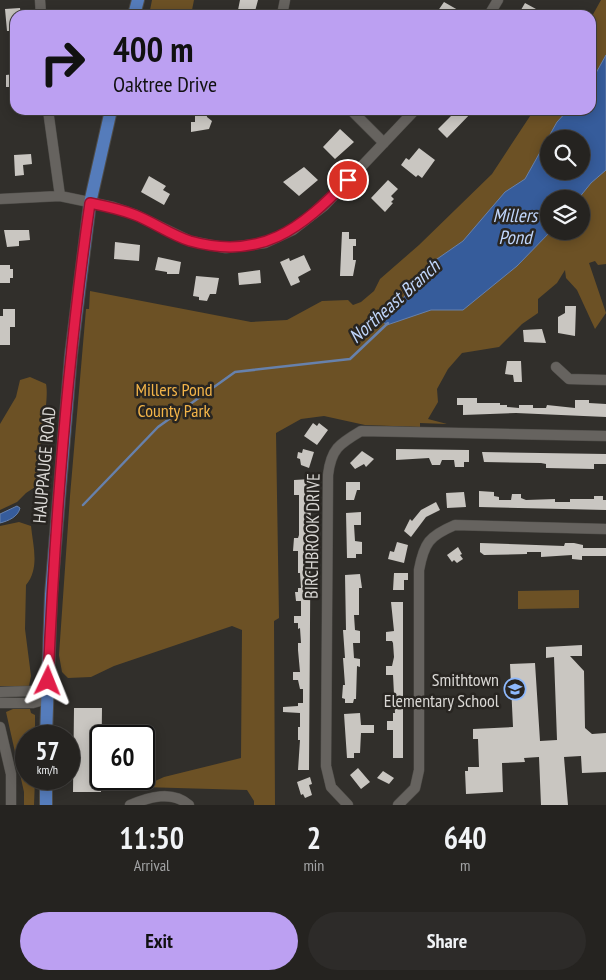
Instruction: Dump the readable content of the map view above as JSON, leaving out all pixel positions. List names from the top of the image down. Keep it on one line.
{"streets":{"main road":["HAUPPAUGE ROAD"],"street":["BIRCHBROOK DRIVE"]},"water":["Millers Pond","Northeast Branch"],"parks":["Millers Pond County Park"],"places":{"school or university":["Smithtown Elementary School"]},"page":{"turn":["400 m","Oaktree Drive"],"speed":"57 km/h","limit":"60","eta":["11:50","Arrival","2","min","640","m"],"buttons":["Exit","Share"]}}
